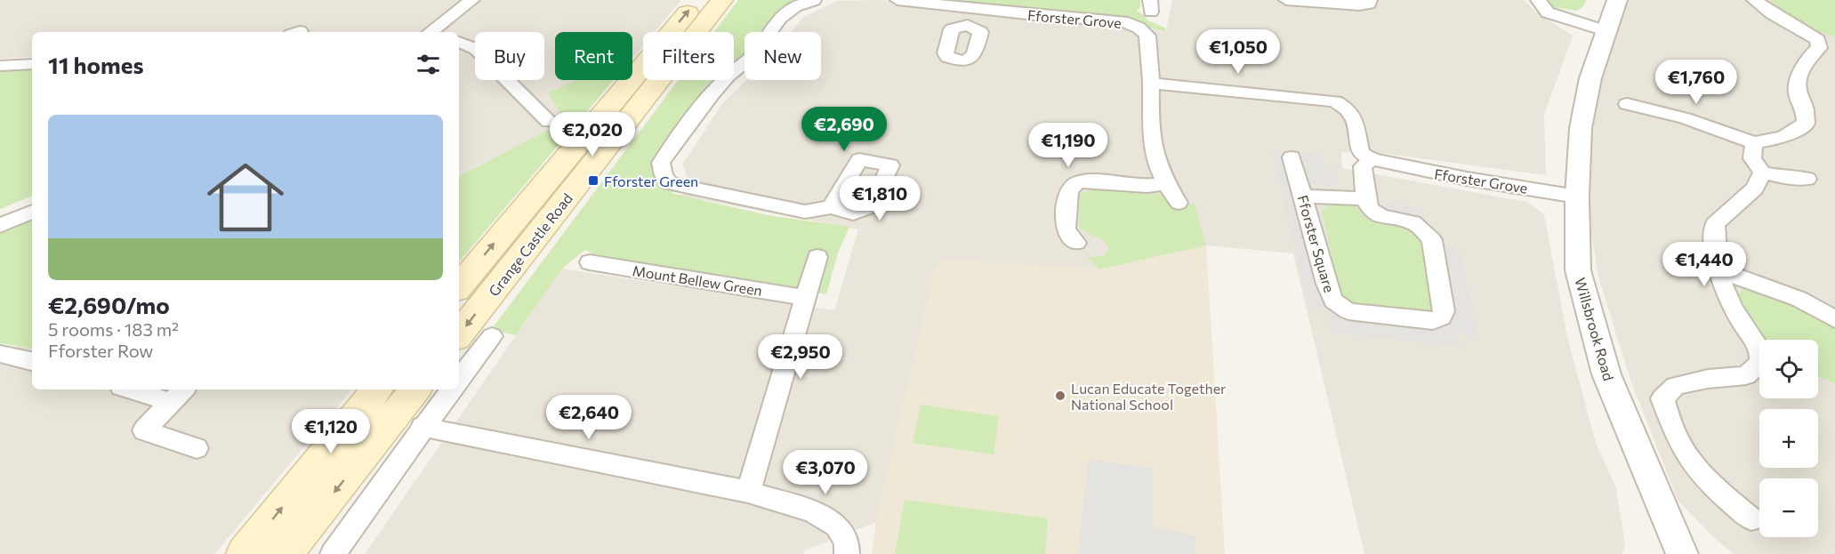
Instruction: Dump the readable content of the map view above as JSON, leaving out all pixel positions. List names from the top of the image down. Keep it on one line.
{"streets":{"main road":["Grange Castle Road"],"street":["Fforster Grove","Fforster Square","Mount Bellew Green","Willsbrook Road"]},"crossings":[["Fforster Grove","Willsbrook Road"]],"places":{"transit":["Fforster Green"],"other":["Lucan Educate Together National School"]},"page":{"price":["€1,050","€1,760","€2,690","€2,020","€1,190","€1,810","€1,440","€2,950","€2,640","€1,120","€3,070"],"chip":["Buy","Rent","Filters","New"],"heading":"11 homes","list":[{"name":"€2,690/mo","note":"5 rooms · 183 m² · Fforster Row"}],"map_buttons":["+","−"]}}
